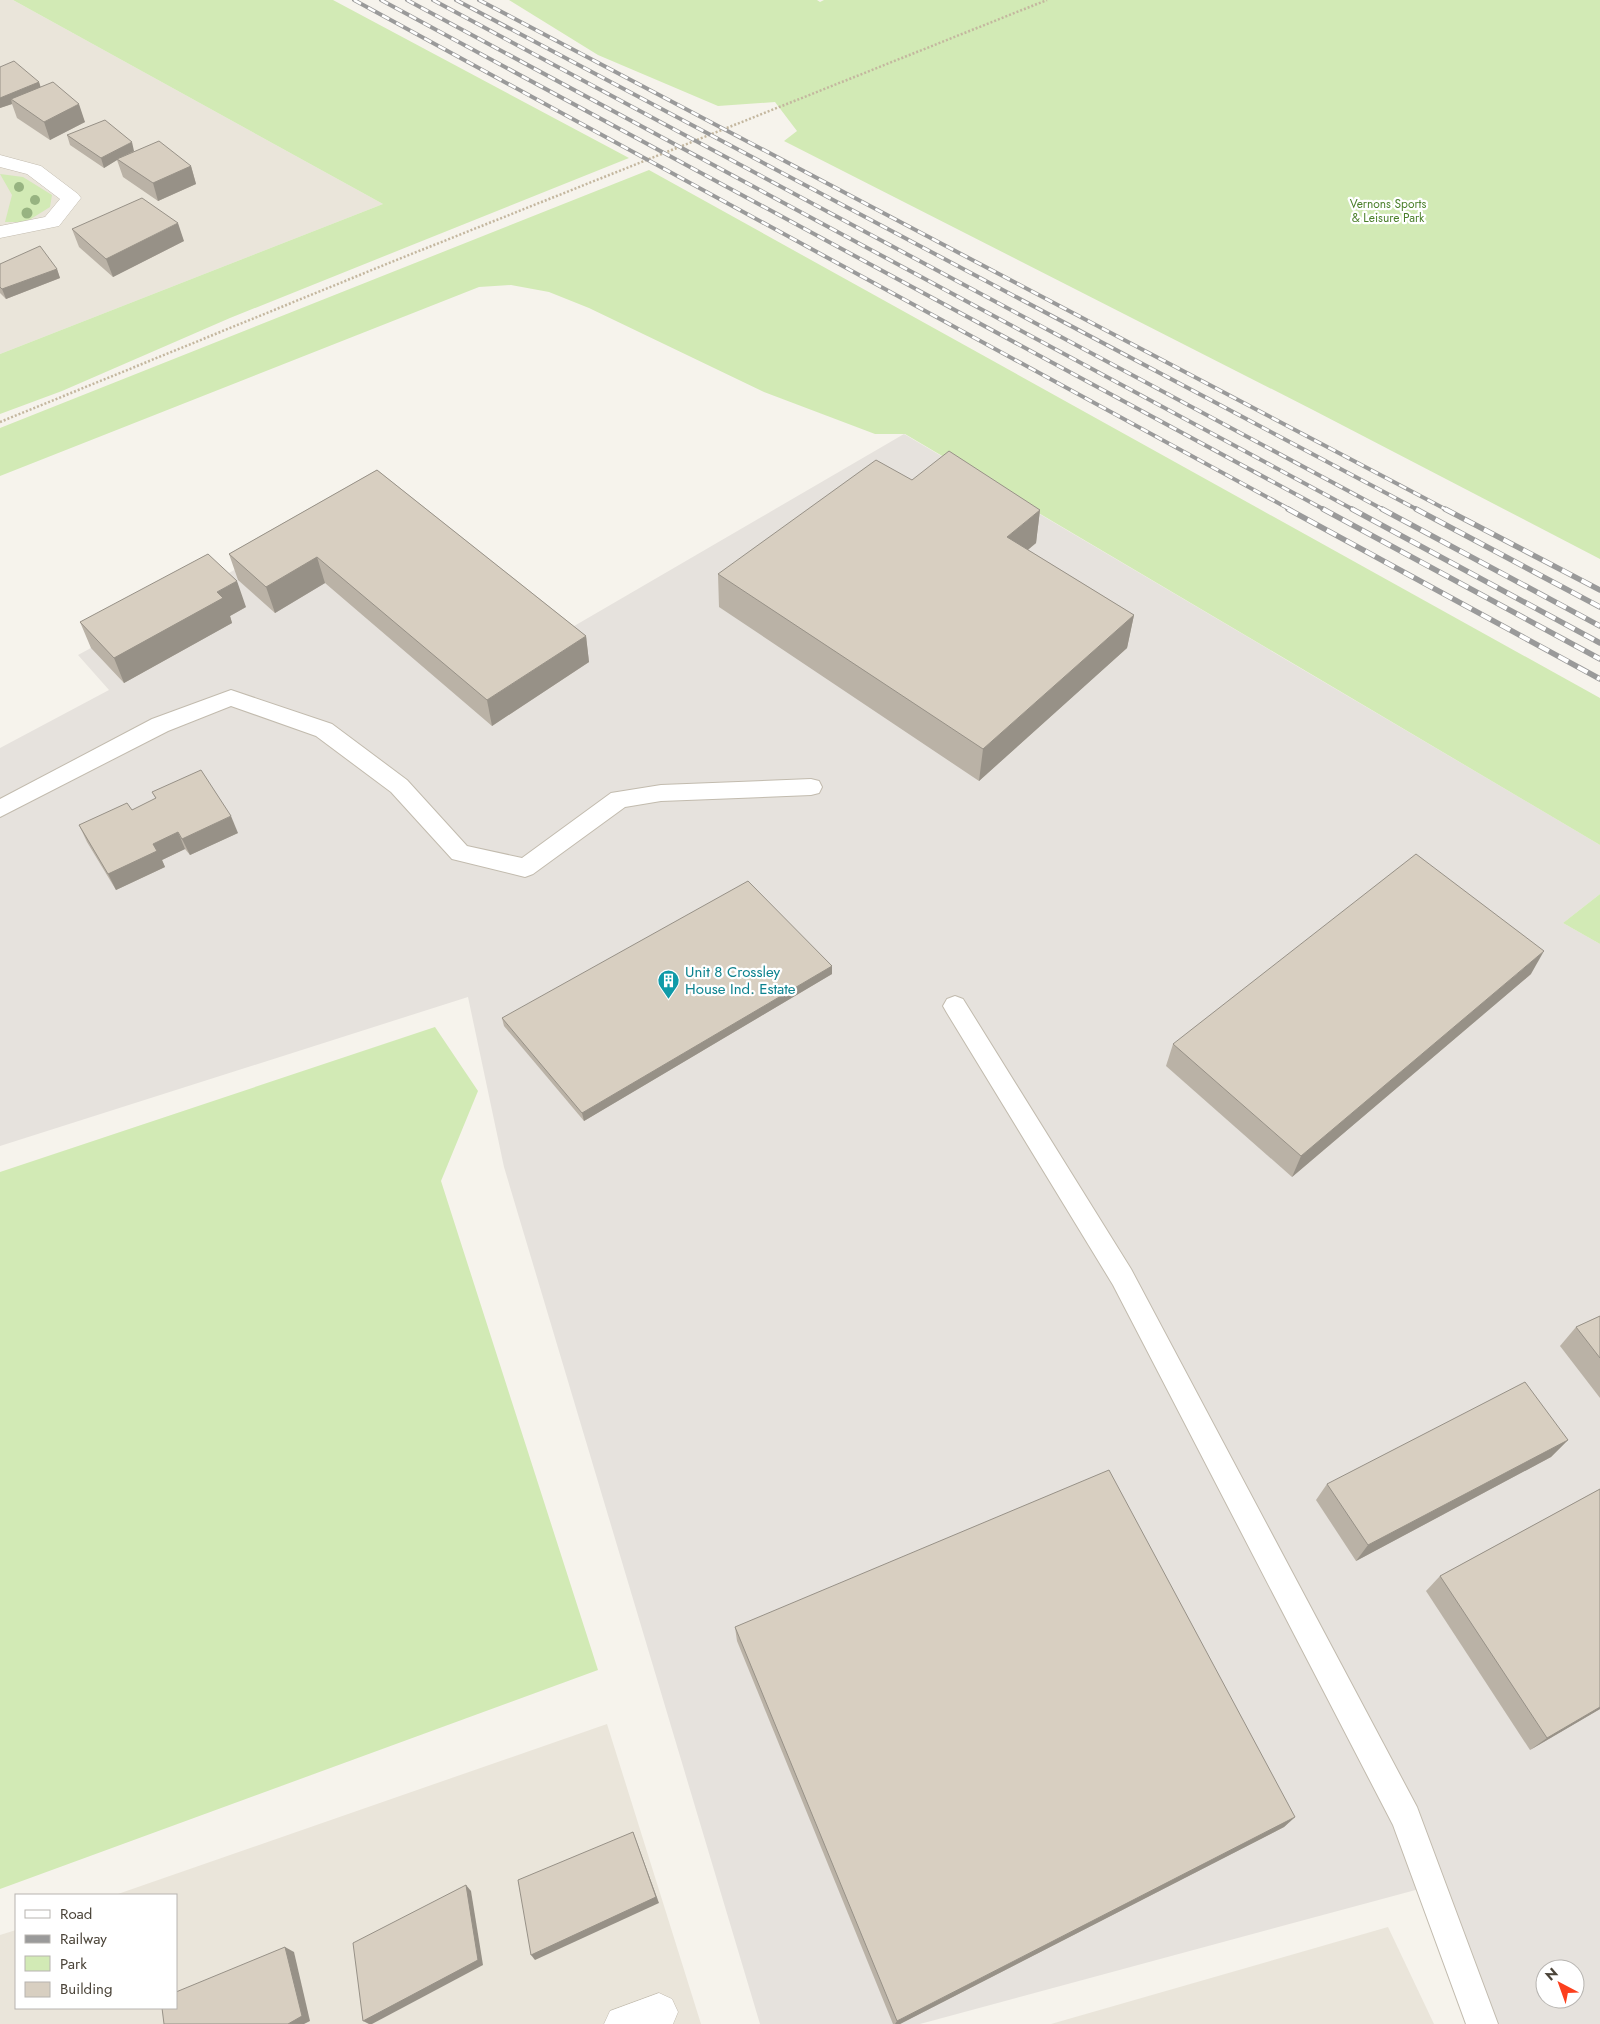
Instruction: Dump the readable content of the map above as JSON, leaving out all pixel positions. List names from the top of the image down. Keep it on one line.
{"parks":["Vernons Sports & Leisure Park"],"places":{"building":["Unit 8 Crossley House Ind. Estate"]},"legend":["Road","Railway","Park","Building"],"north":"top left"}
